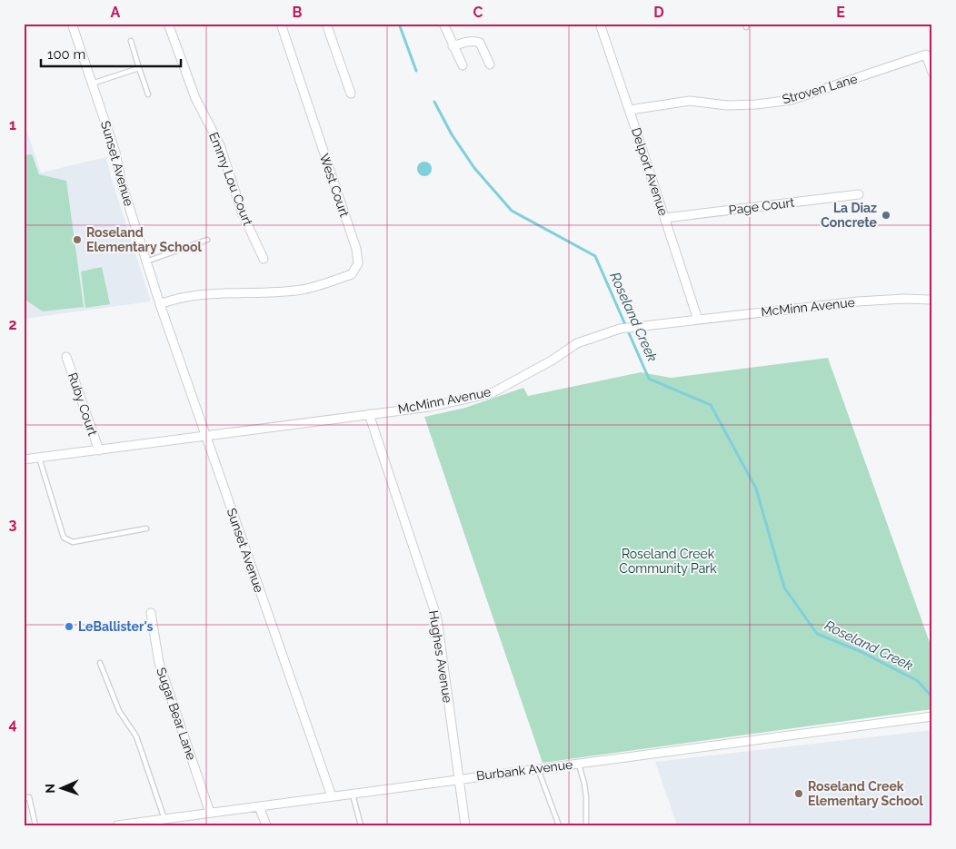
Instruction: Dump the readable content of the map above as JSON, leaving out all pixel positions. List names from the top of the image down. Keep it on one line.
{"streets":{"street":["Stroven Lane","Sunset Avenue","Delport Avenue","Emmy Lou Court","West Court","Page Court","McMinn Avenue","Ruby Court","Hughes Avenue","Sugar Bear Lane","Burbank Avenue"]},"crossings":[["Stroven Lane","Delport Avenue"],["Sunset Avenue","West Court"],["Sunset Avenue","McMinn Avenue"],["Sunset Avenue","Burbank Avenue"],["Delport Avenue","Page Court"],["Delport Avenue","McMinn Avenue"],["McMinn Avenue","Ruby Court"],["McMinn Avenue","Hughes Avenue"],["Hughes Avenue","Burbank Avenue"],["Sugar Bear Lane","Burbank Avenue"]],"water":["Roseland Creek"],"parks":["Roseland Creek Community Park"],"places":["La Diaz Concrete","Roseland Elementary School","LeBallister's","Roseland Creek Elementary School"],"scale_bar":"100 m","north":"left","grid":{"columns":["A","B","C","D","E"],"rows":["1","2","3","4"]}}
